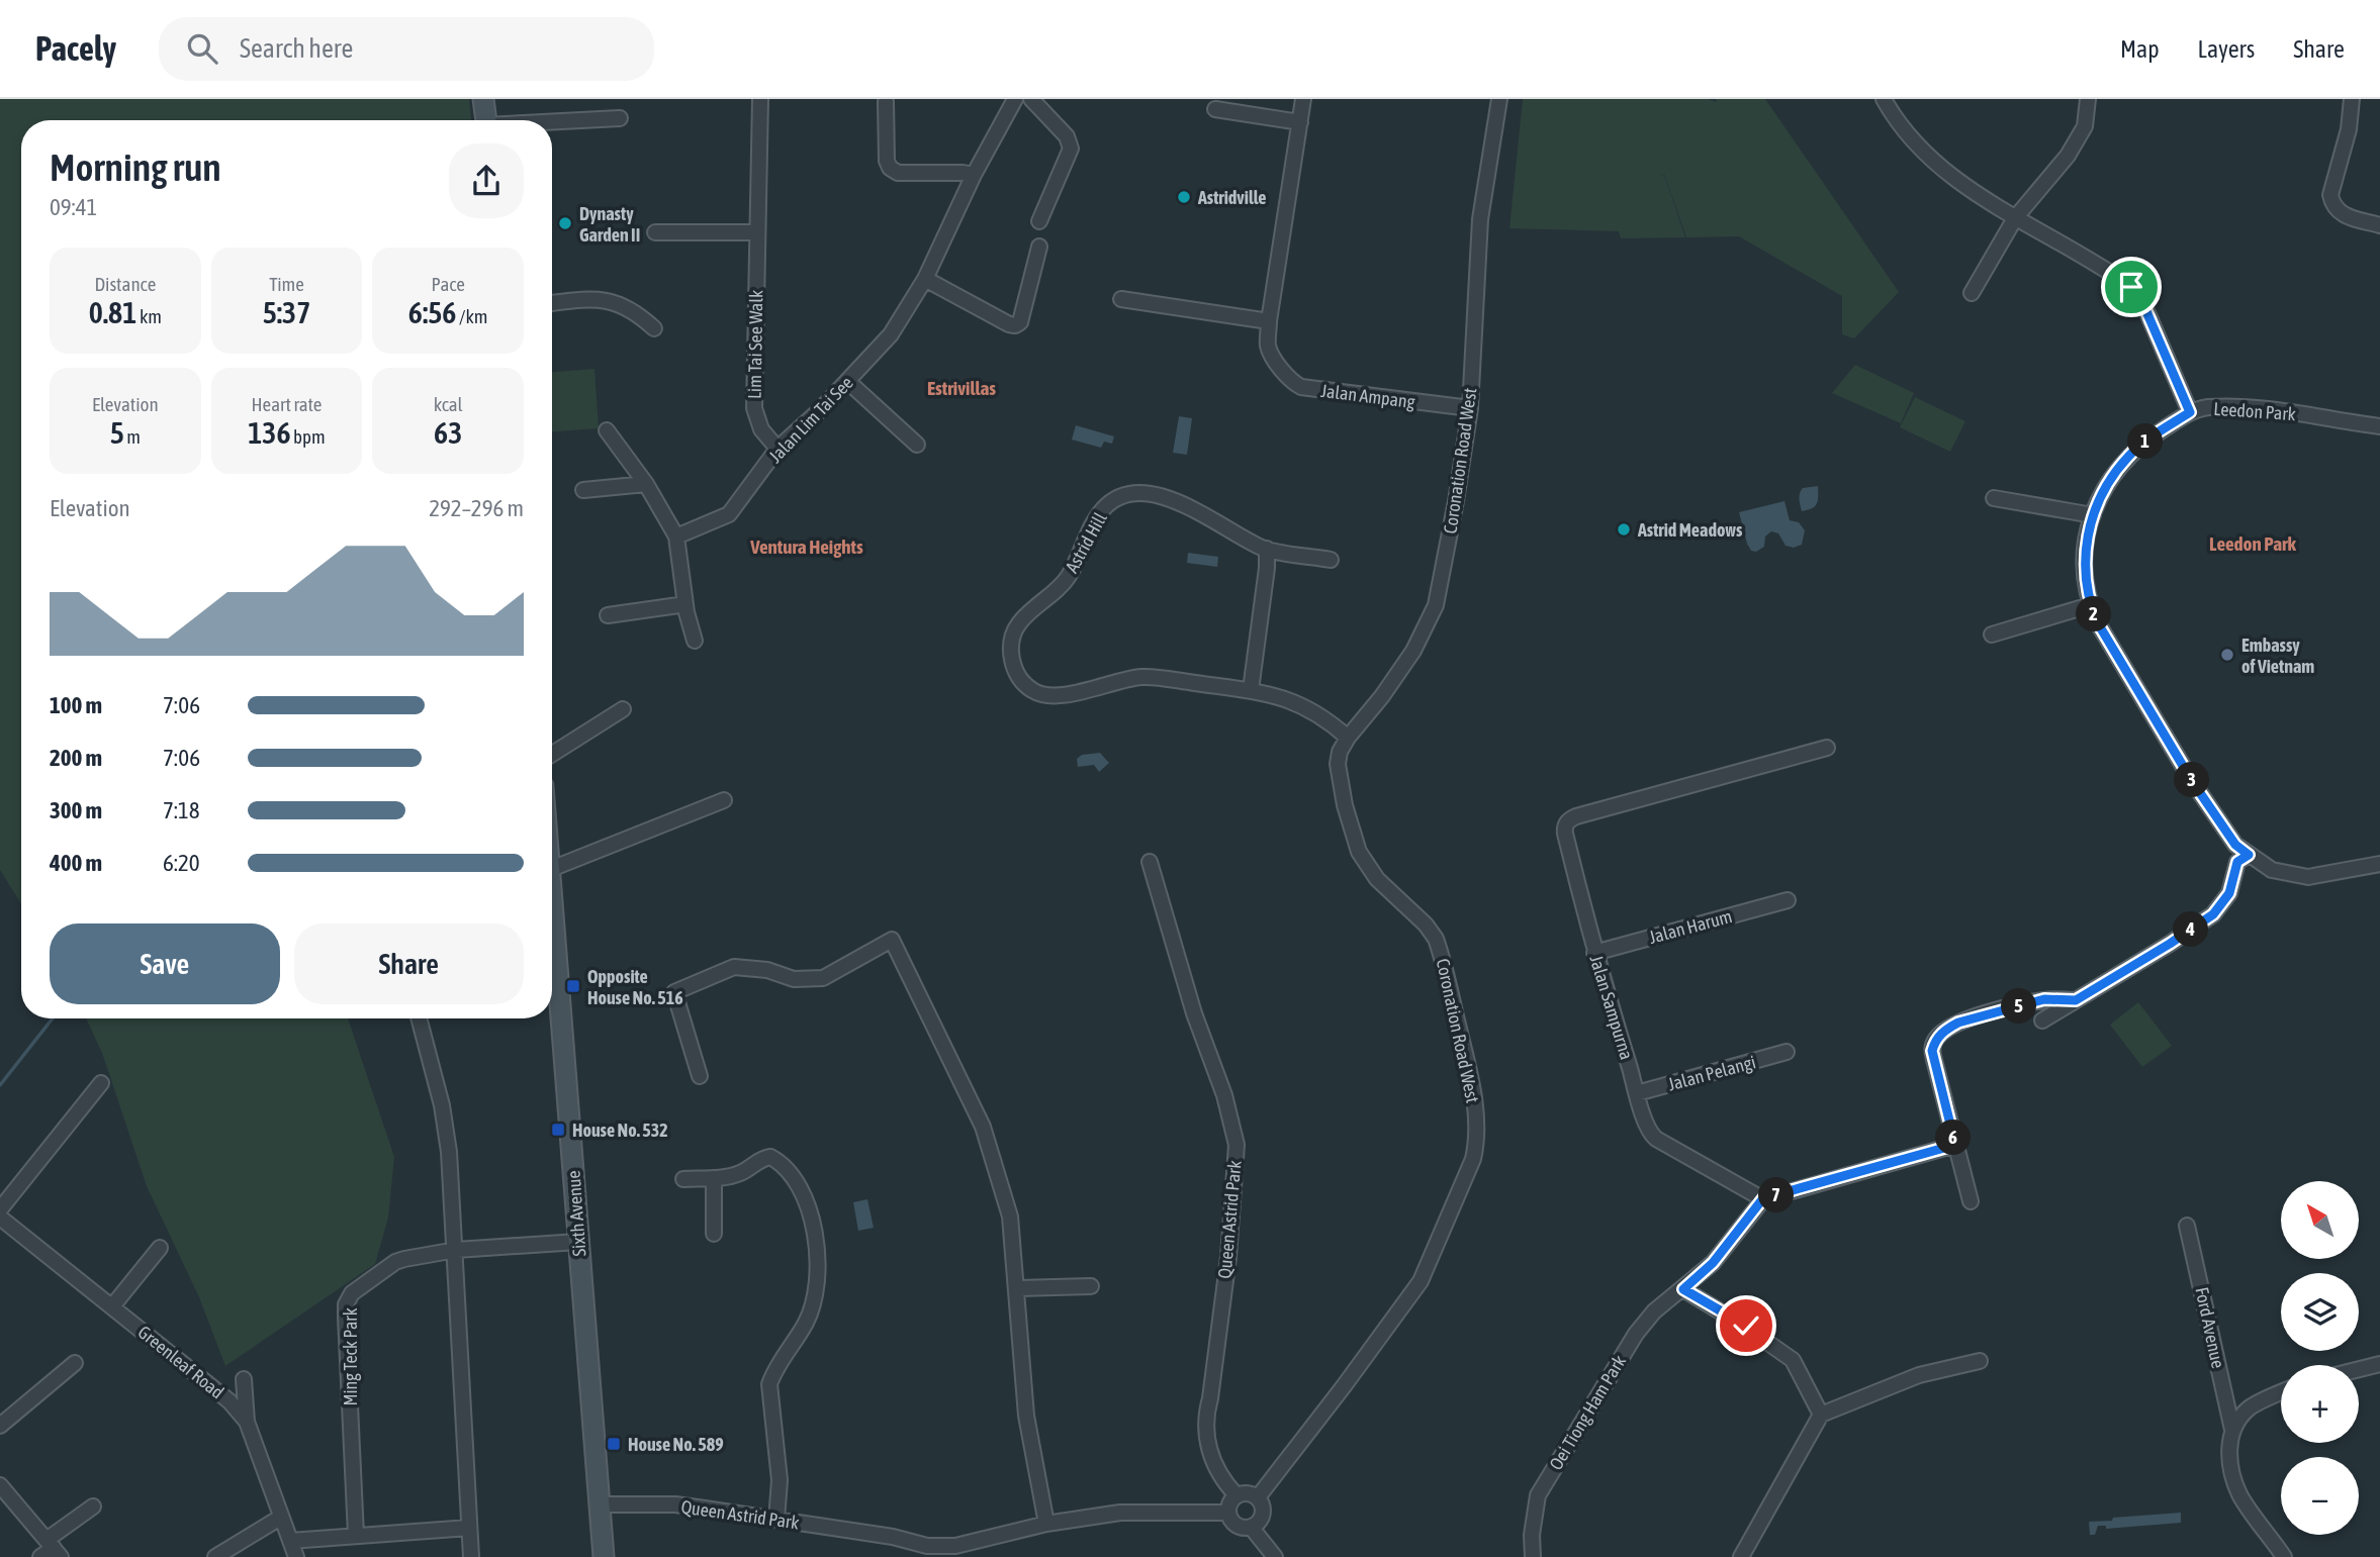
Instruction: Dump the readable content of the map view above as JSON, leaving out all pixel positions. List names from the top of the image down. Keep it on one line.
{"streets":{"main road":["Sixth Avenue"],"street":["Lim Tai See Walk","Jalan Ampang","Leedon Park","Jalan Lim Tai See","Coronation Road West","Astrid Hill","Jalan Harum","Jalan Sampurna","Jalan Pelangi","Queen Astrid Park","Ford Avenue","Ming Teck Park","Greenleaf Road","Oei Tiong Ham Park"]},"crossings":[["Lim Tai See Walk","Jalan Lim Tai See"],["Jalan Ampang","Coronation Road West"],["Coronation Road West","Astrid Hill"],["Coronation Road West","Queen Astrid Park"],["Jalan Harum","Jalan Sampurna"],["Jalan Sampurna","Jalan Pelangi"],["Jalan Sampurna","Oei Tiong Ham Park"],["Sixth Avenue","Queen Astrid Park"],["Sixth Avenue","Ming Teck Park"]],"districts":["Estrivillas","Leedon Park","Ventura Heights"],"places":{"other":["Astridville","Dynasty Garden II","Astrid Meadows","Embassy of Vietnam"],"transit":["Opposite House No. 516","House No. 532","House No. 589"]},"north":"top left","page":{"header":"Pacely","search":"Search here","nav":["Map","Layers","Share"],"heading":["Morning run","09:41"],"stats":[["Distance","0.81 km"],["Time","5:37"],["Pace","6:56 /km"],["Elevation","5 m"],["Heart rate","136 bpm"],["kcal","63"]],"pins":["1","2","3","4","5","6","7"],"chart":["Elevation","292–296 m"],"list":[{"name":"100 m","note":"7:06"},{"name":"200 m","note":"7:06"},{"name":"300 m","note":"7:18"},{"name":"400 m","note":"6:20"}],"buttons":["Save","Share"],"map_buttons":["+","−"]}}
